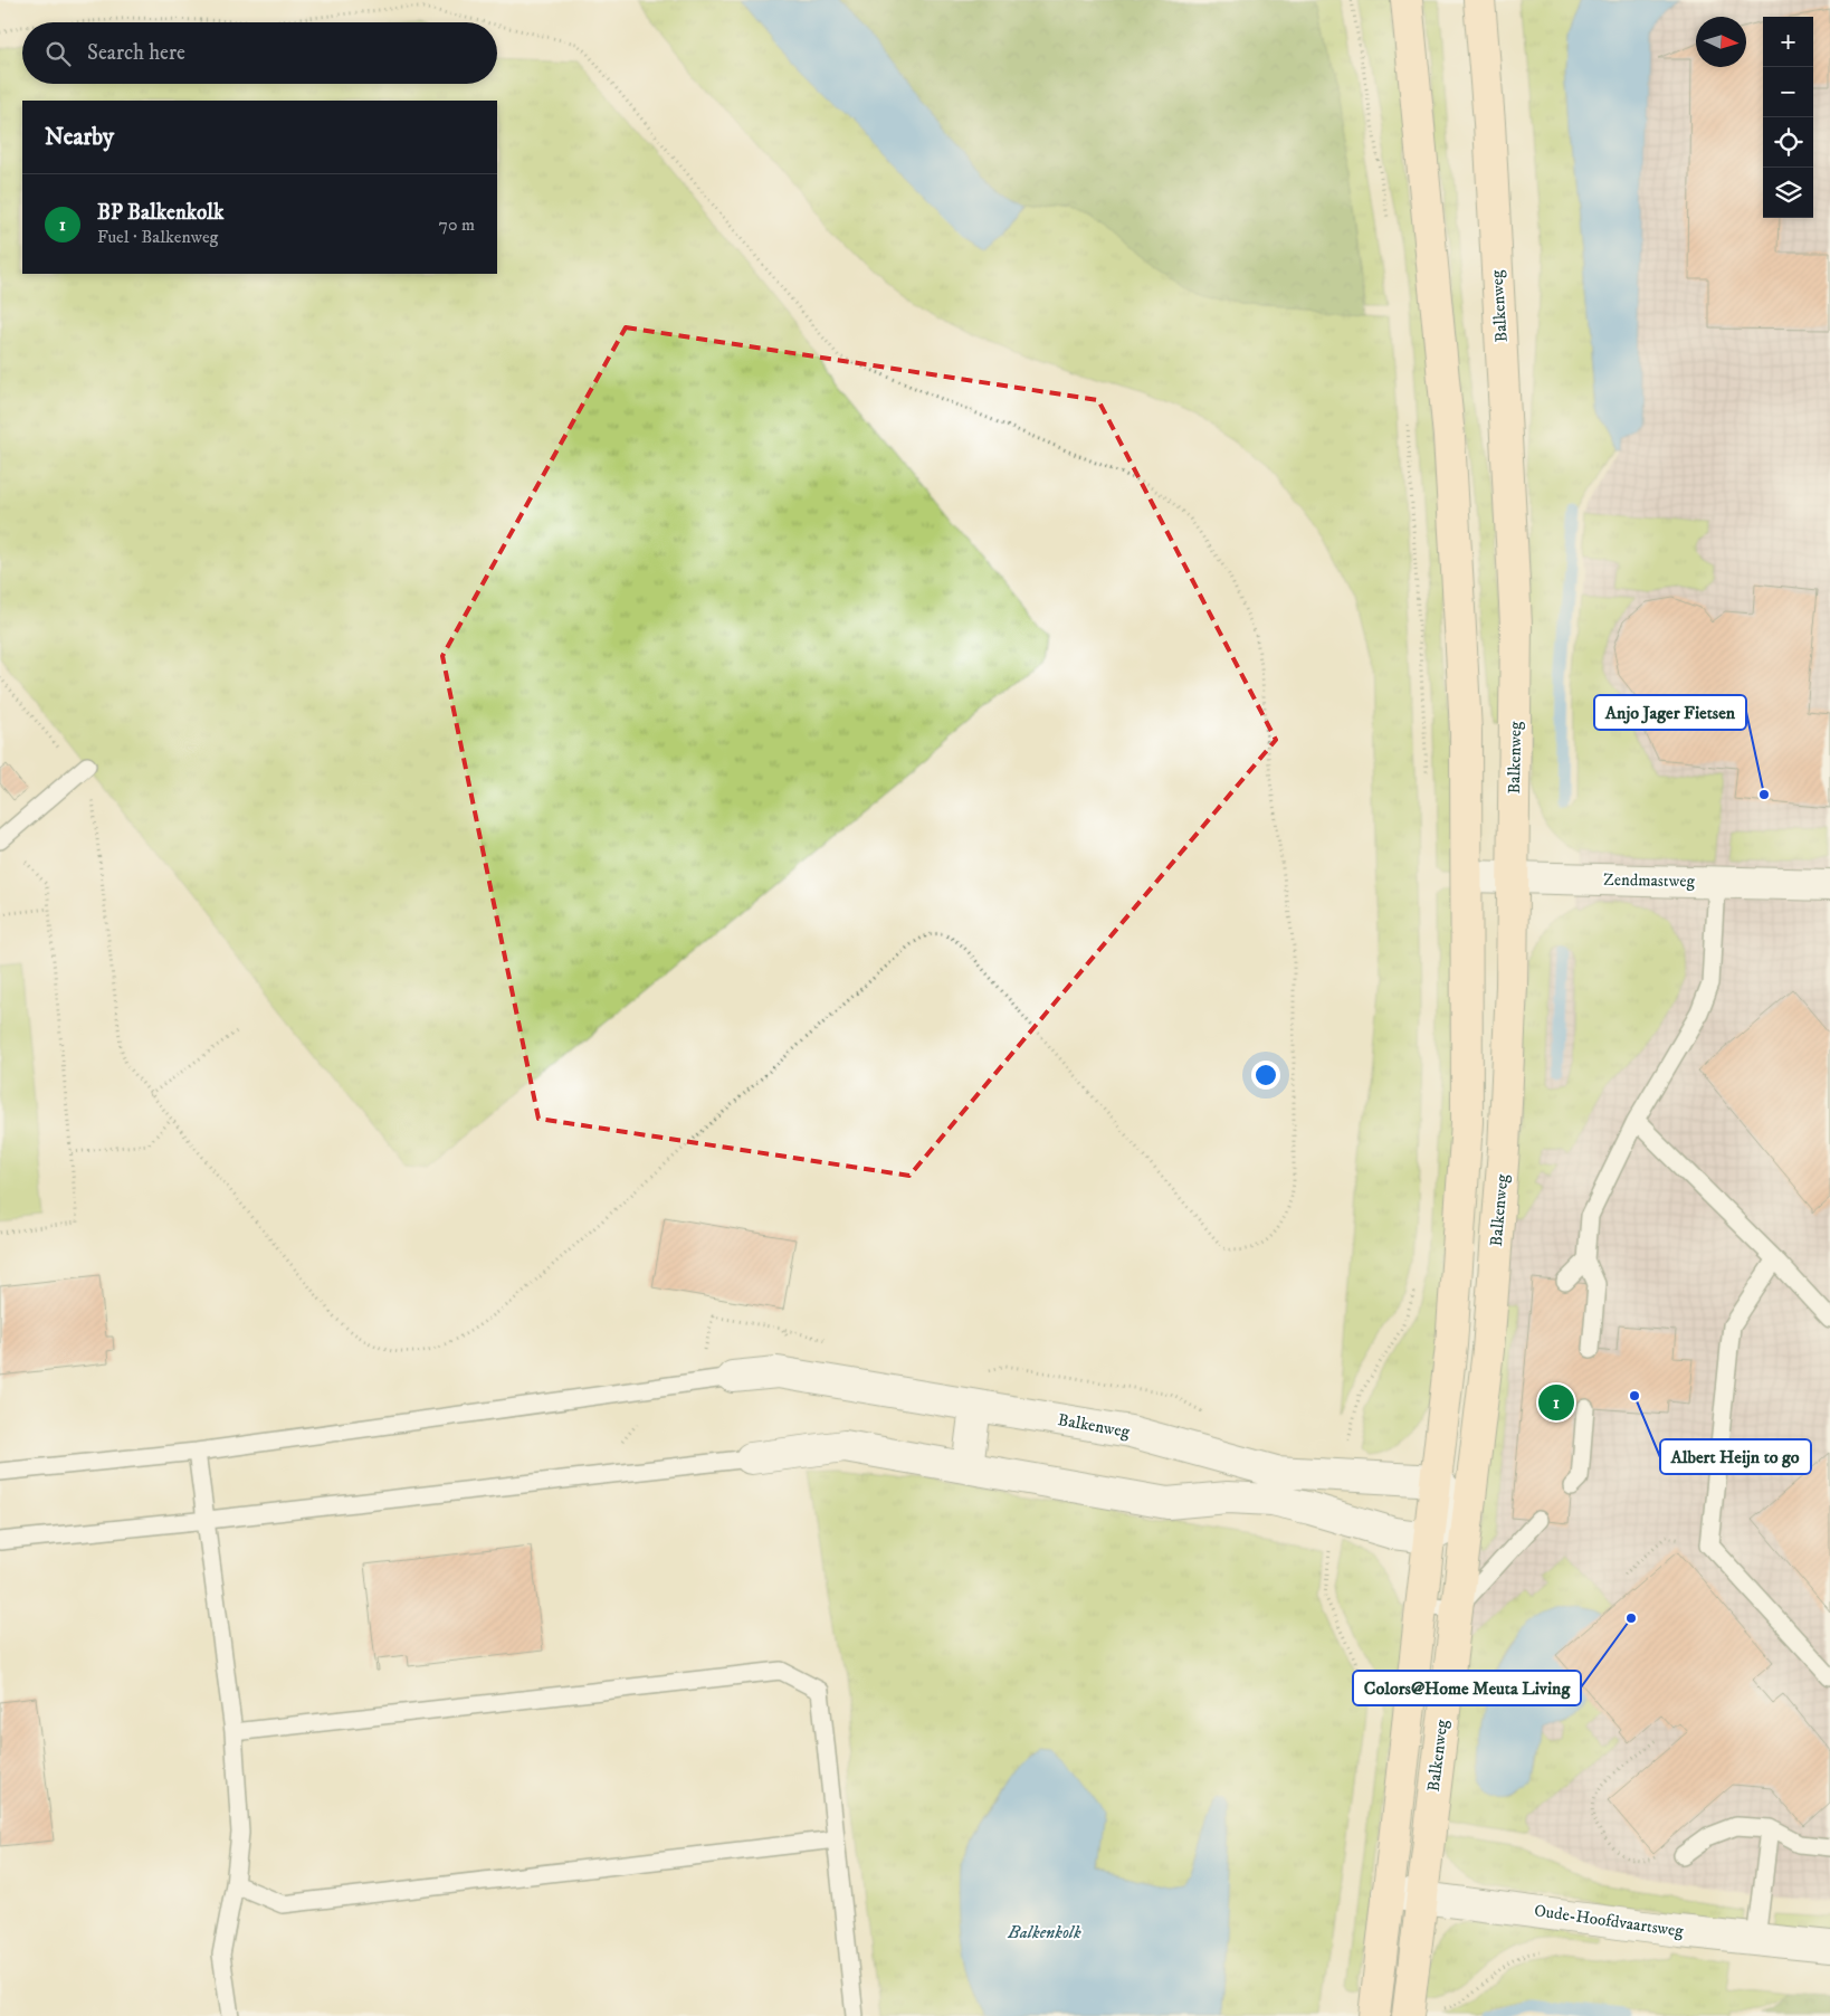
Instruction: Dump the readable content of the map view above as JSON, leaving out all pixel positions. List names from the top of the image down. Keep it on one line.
{"streets":{"main road":["Balkenweg"],"street":["Zendmastweg","Oude-Hoofdvaartsweg"]},"crossings":[["Balkenweg","Zendmastweg"],["Balkenweg","Oude-Hoofdvaartsweg"]],"water":["Balkenkolk"],"places":["Anjo Jager Fietsen","Albert Heijn to go","Colors@Home Meuta Living"],"north":"right","page":{"map_buttons":["+","−"],"search":"Search here","heading":"Nearby","list":[{"mark":"1","name":"BP Balkenkolk","note":"Fuel · Balkenweg","value":"70 m"}],"pins":"1"}}
